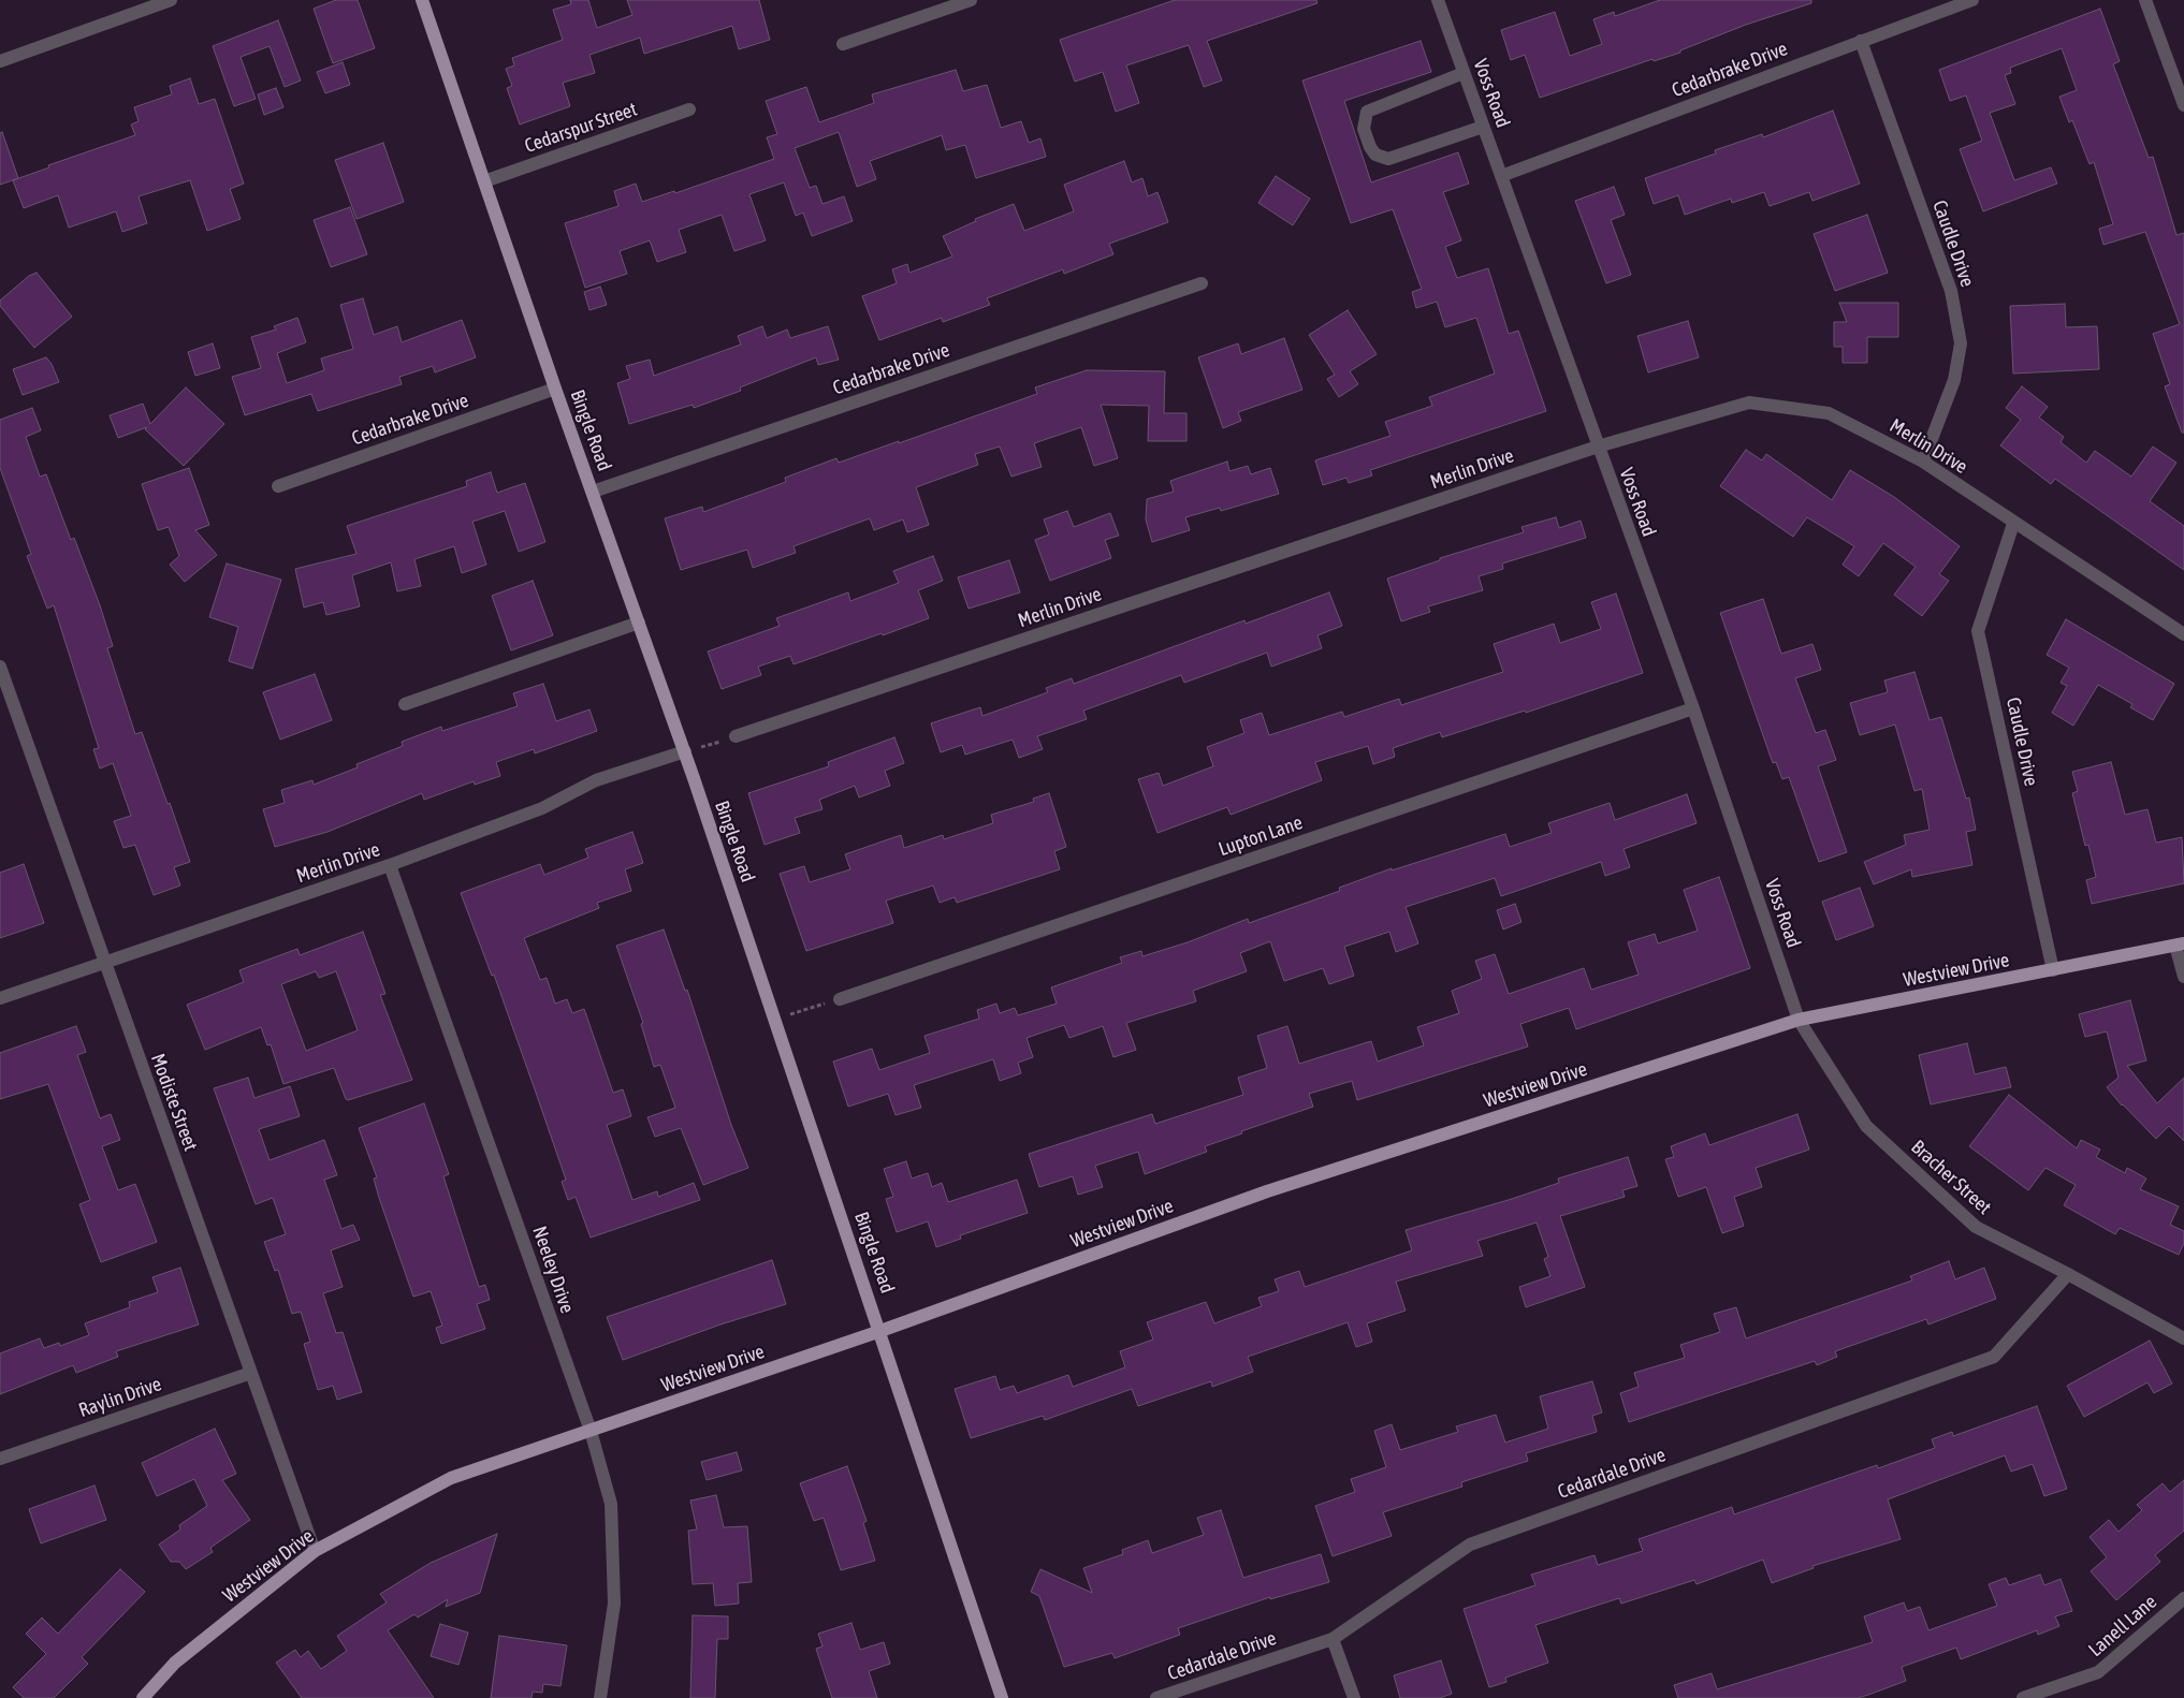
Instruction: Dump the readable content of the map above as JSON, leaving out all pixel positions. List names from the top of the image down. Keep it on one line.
{"streets":{"main road":["Bingle Road","Westview Drive"],"street":["Cedarbrake Drive","Voss Road","Cedarspur Street","Caudle Drive","Merlin Drive","Lupton Lane","Modiste Street","Bracher Street","Neeley Drive","Raylin Drive","Cedardale Drive","Lanell Lane"]},"crossings":[["Cedarbrake Drive","Voss Road"],["Cedarbrake Drive","Caudle Drive"],["Cedarbrake Drive","Bingle Road"],["Voss Road","Merlin Drive"],["Voss Road","Lupton Lane"],["Voss Road","Westview Drive"],["Voss Road","Bracher Street"],["Cedarspur Street","Bingle Road"],["Caudle Drive","Merlin Drive"],["Caudle Drive","Westview Drive"],["Bingle Road","Merlin Drive"],["Bingle Road","Westview Drive"],["Merlin Drive","Modiste Street"],["Merlin Drive","Neeley Drive"],["Westview Drive","Modiste Street"],["Westview Drive","Bracher Street"],["Westview Drive","Neeley Drive"],["Modiste Street","Raylin Drive"],["Bracher Street","Cedardale Drive"]]}
